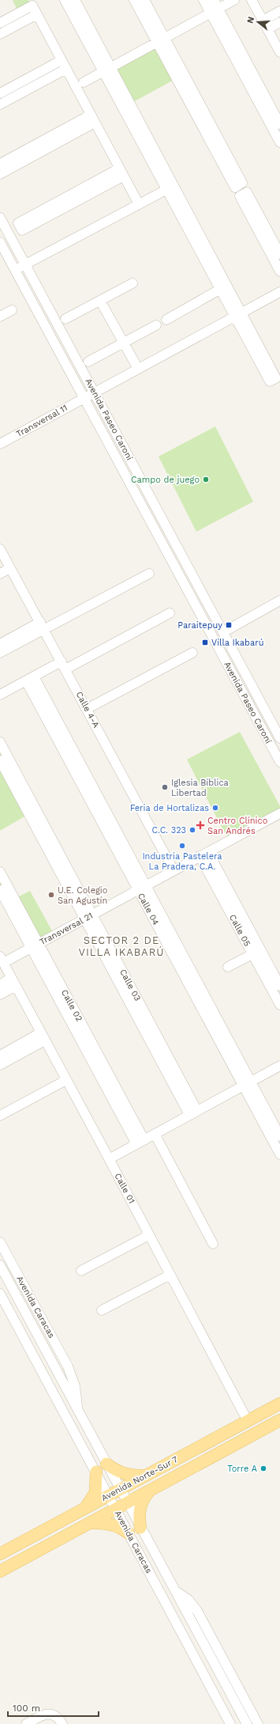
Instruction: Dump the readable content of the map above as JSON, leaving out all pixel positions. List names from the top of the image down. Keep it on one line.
{"streets":{"main road":["Avenida Norte-Sur 7"],"street":["Avenida Paseo Caroní","Transversal 11","Calle 4-A","Calle 04","Transversal 21","Calle 05","Calle 03","Calle 02","Calle 01","Avenida Caracas"]},"crossings":[["Avenida Paseo Caroní","Transversal 11"],["Calle 4-A","Transversal 21"],["Calle 04","Transversal 21"],["Transversal 21","Calle 05"],["Transversal 21","Calle 03"],["Transversal 21","Calle 02"],["Transversal 21","Calle 01"],["Calle 01","Avenida Norte-Sur 7"],["Avenida Caracas","Avenida Norte-Sur 7"]],"districts":["SECTOR 2 DE VILLA IKABARÚ"],"places":{"other":["Campo de juego","Iglesia Bíblica Libertad","Feria de Hortalizas","C.C. 323","Industria Pastelera La Pradera, C.A.","U.E. Colegio San Agustín","Torre A"],"transit":["Paraitepuy","Villa Ikabarú"],"health":["Centro Clínico San Andrés"]},"scale_bar":"100 m","north":"left"}
